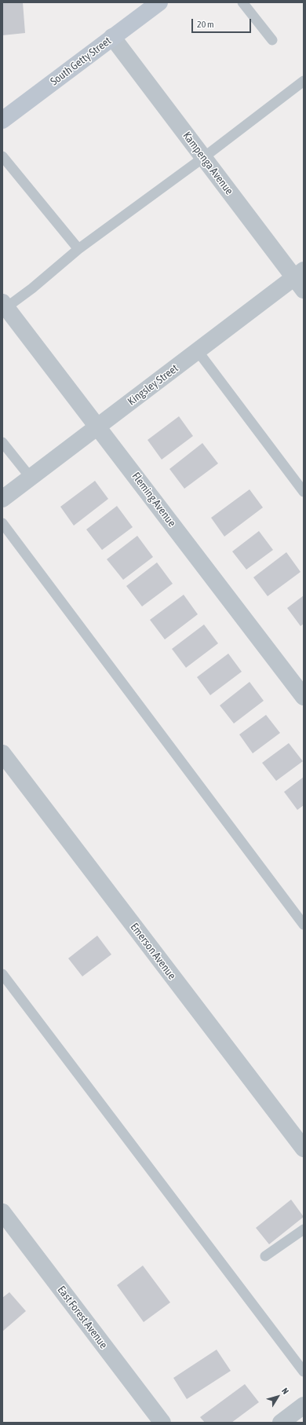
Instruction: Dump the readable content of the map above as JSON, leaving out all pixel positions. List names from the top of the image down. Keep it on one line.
{"streets":{"main road":["South Getty Street"],"street":["Kampenga Avenue","Kingsley Street","Fleming Avenue","Emerson Avenue","East Forest Avenue"]},"crossings":[["South Getty Street","Kampenga Avenue"],["Kampenga Avenue","Kingsley Street"],["Kingsley Street","Fleming Avenue"]],"scale_bar":"20 m","north":"top right"}
